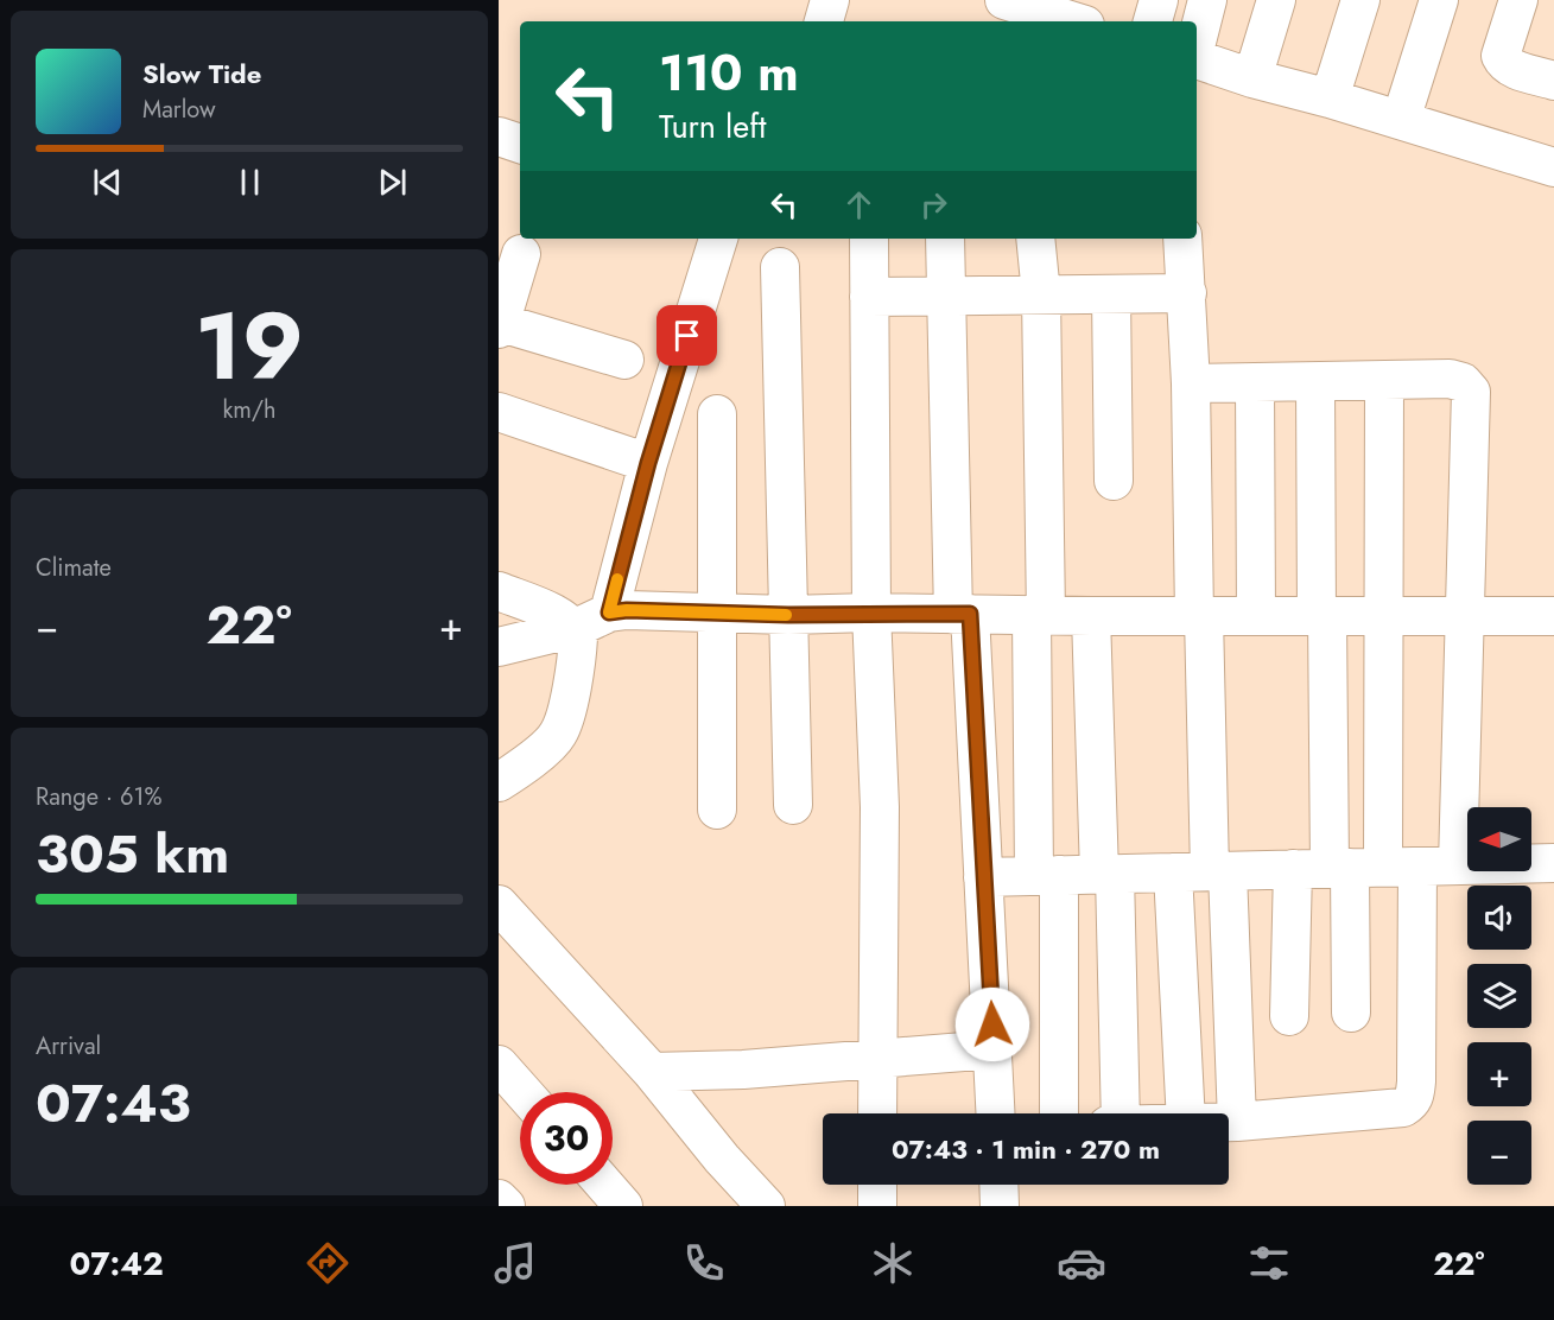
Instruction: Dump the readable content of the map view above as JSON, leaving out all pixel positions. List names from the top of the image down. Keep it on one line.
{"north":"left","page":{"turn":["110 m","Turn left"],"song":["Slow Tide","Marlow"],"tile":[["19","km/h"],"Climate",["Range · 61%","305 km"],["Arrival","07:43"]],"heat":["−","22°","+"],"map_buttons":["+","−"],"limit":"30","trip":"07:43 · 1 min · 270 m","tabs":["07:42","22°"]}}
